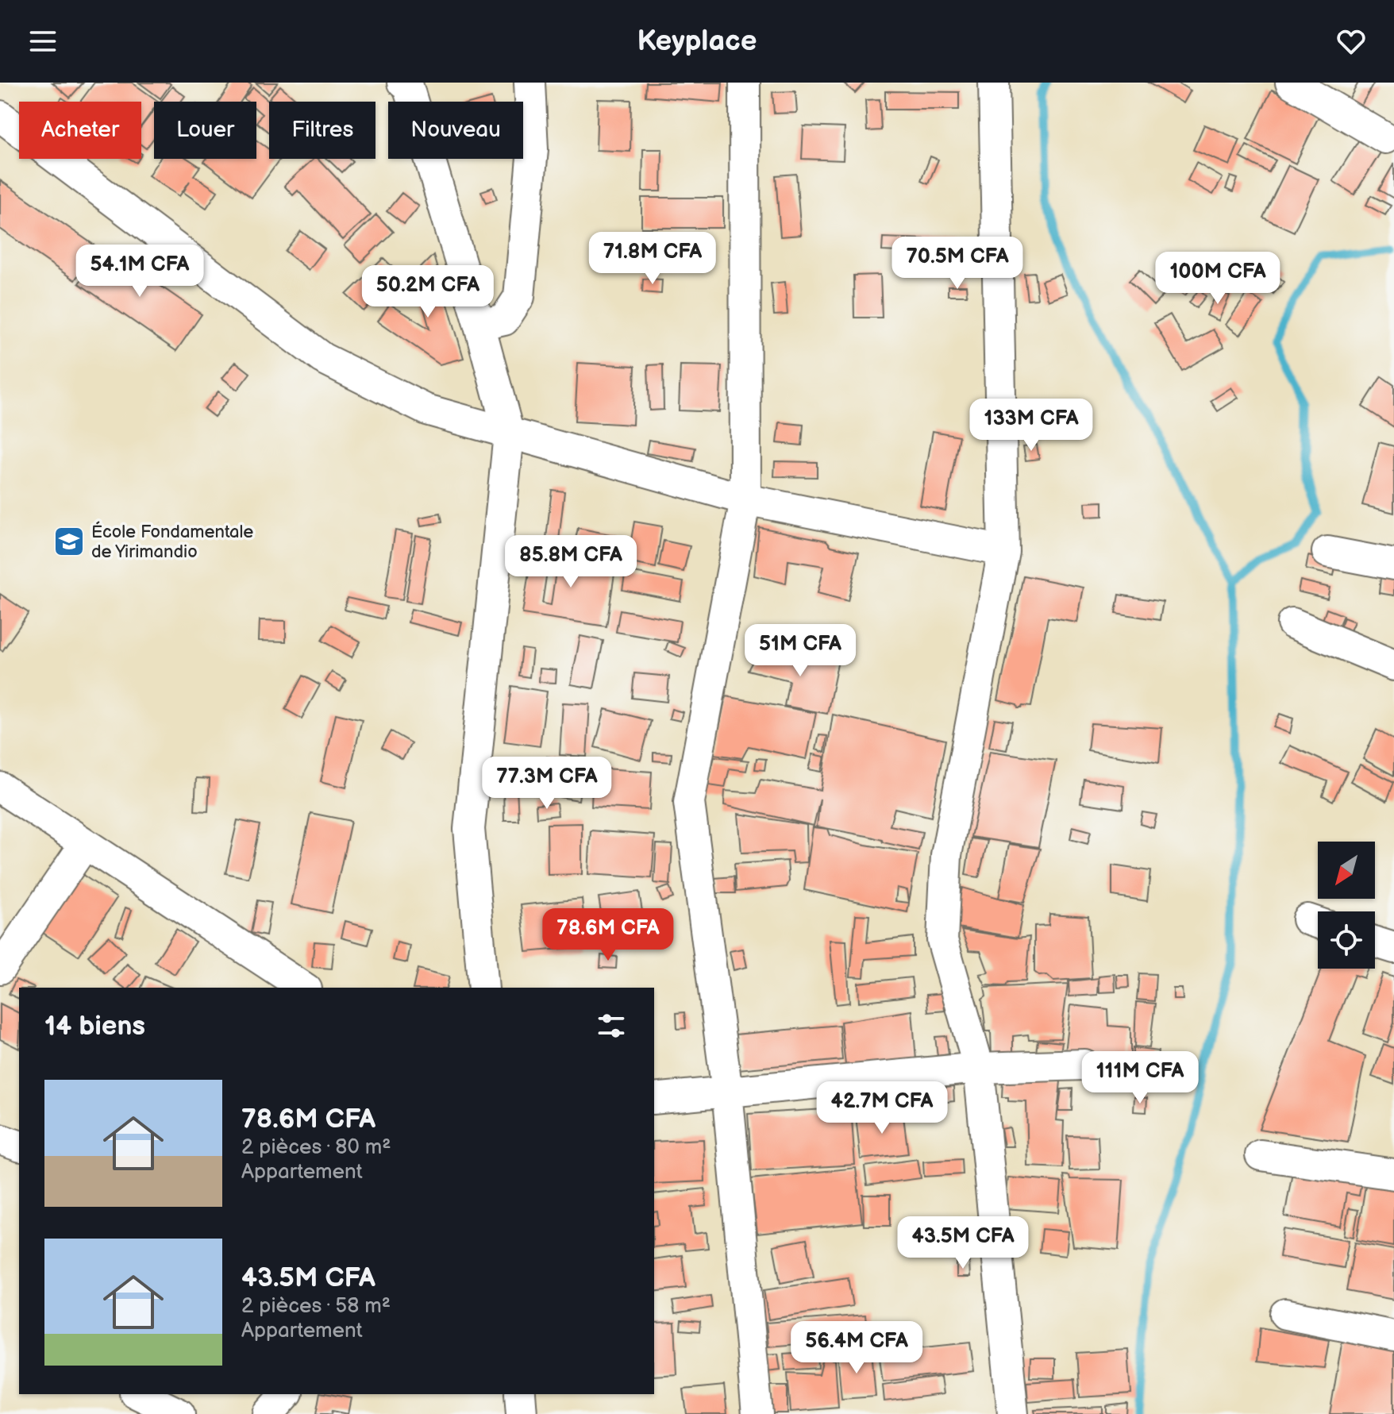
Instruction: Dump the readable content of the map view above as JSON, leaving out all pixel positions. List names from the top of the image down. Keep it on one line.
{"places":{"school or university":["École Fondamentale de Yirimandio"]},"north":"bottom left","page":{"header":"Keyplace","chip":["Acheter","Louer","Filtres","Nouveau"],"price":["71.8M CFA","70.5M CFA","54.1M CFA","100M CFA","50.2M CFA","133M CFA","85.8M CFA","51M CFA","77.3M CFA","78.6M CFA","111M CFA","42.7M CFA","43.5M CFA","56.4M CFA"],"heading":"14 biens","list":[{"name":"78.6M CFA","note":"2 pièces · 80 m² · Appartement"},{"name":"43.5M CFA","note":"2 pièces · 58 m² · Appartement"}]}}
